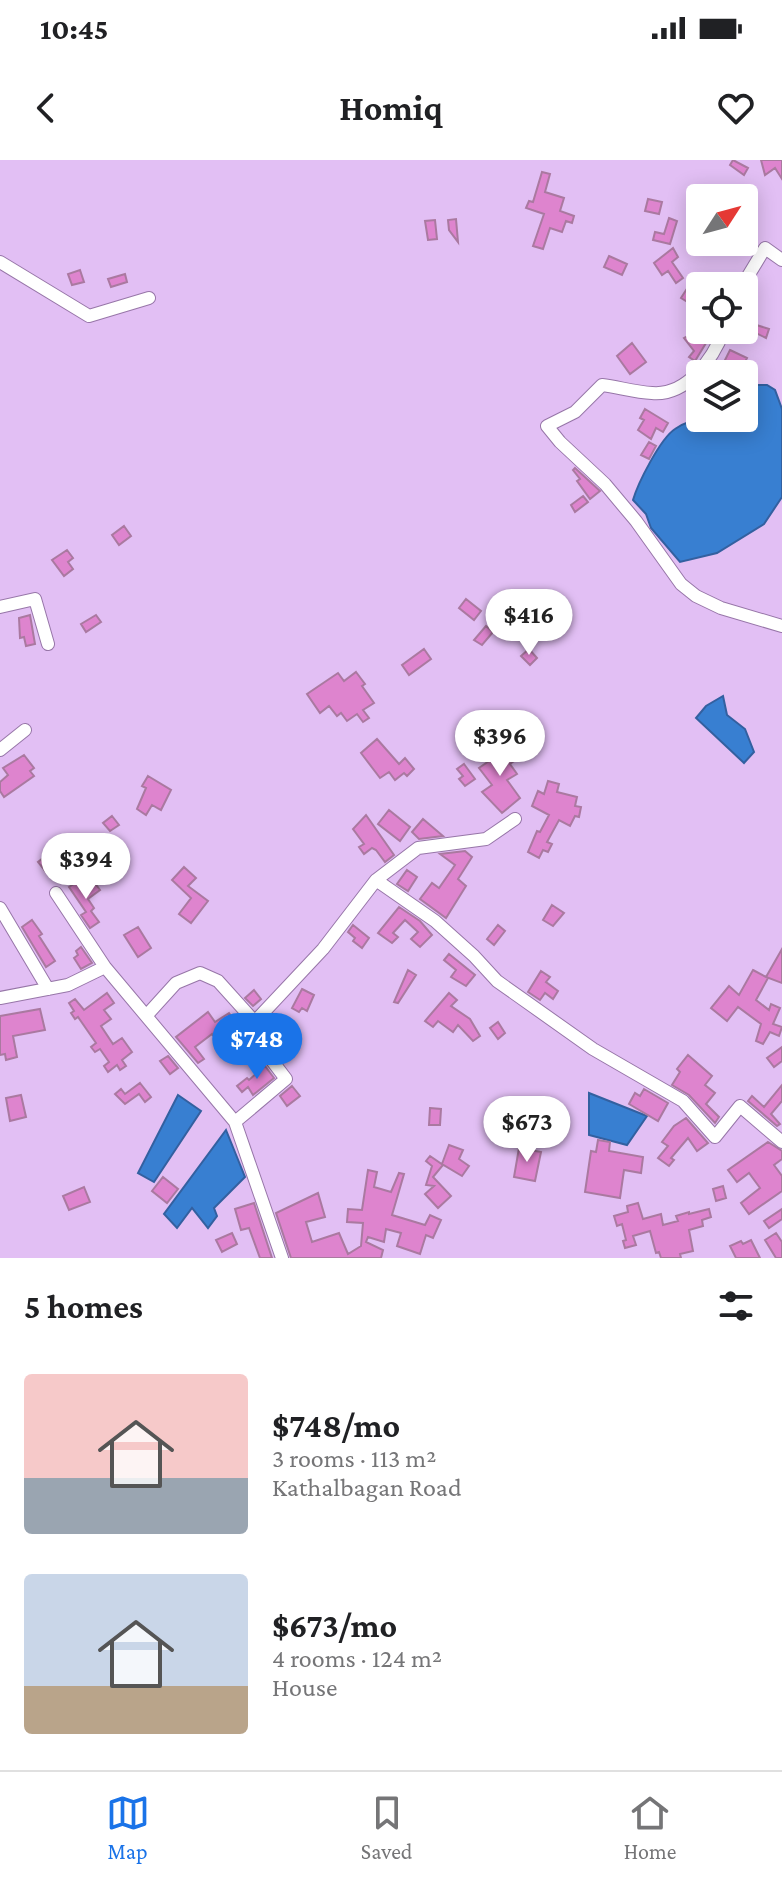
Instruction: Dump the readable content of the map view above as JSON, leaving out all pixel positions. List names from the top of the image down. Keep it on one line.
{"north":"top right","page":{"status":"10:45","header":"Homiq","price":["$416","$396","$394","$748","$673"],"heading":"5 homes","list":[{"name":"$748/mo","note":"3 rooms · 113 m² · Kathalbagan Road"},{"name":"$673/mo","note":"4 rooms · 124 m² · House"}],"tabs":["Map","Saved","Home"]}}
